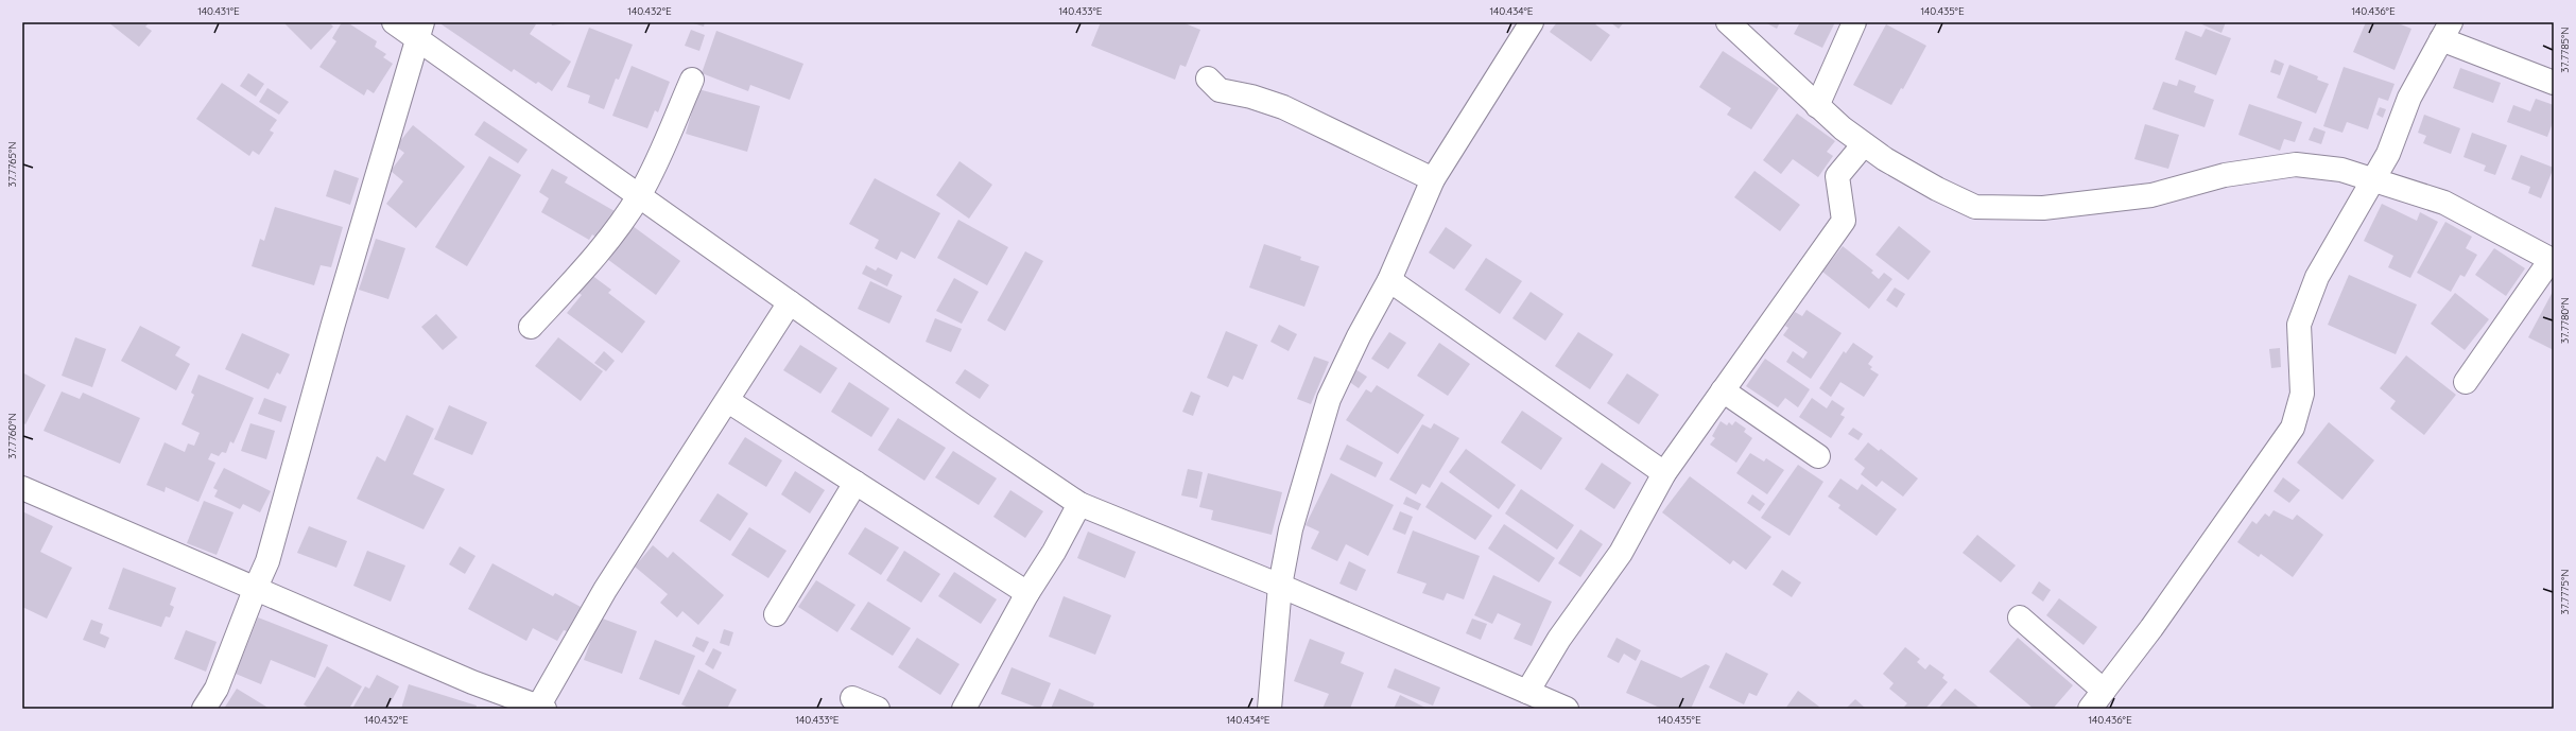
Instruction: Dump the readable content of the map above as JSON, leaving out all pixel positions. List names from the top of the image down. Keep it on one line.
{"coordinates":["140.431°E","140.432°E","140.433°E","140.434°E","140.435°E","140.436°E","37.7785°N","37.7765°N","37.7780°N","37.7760°N","37.7775°N"]}
